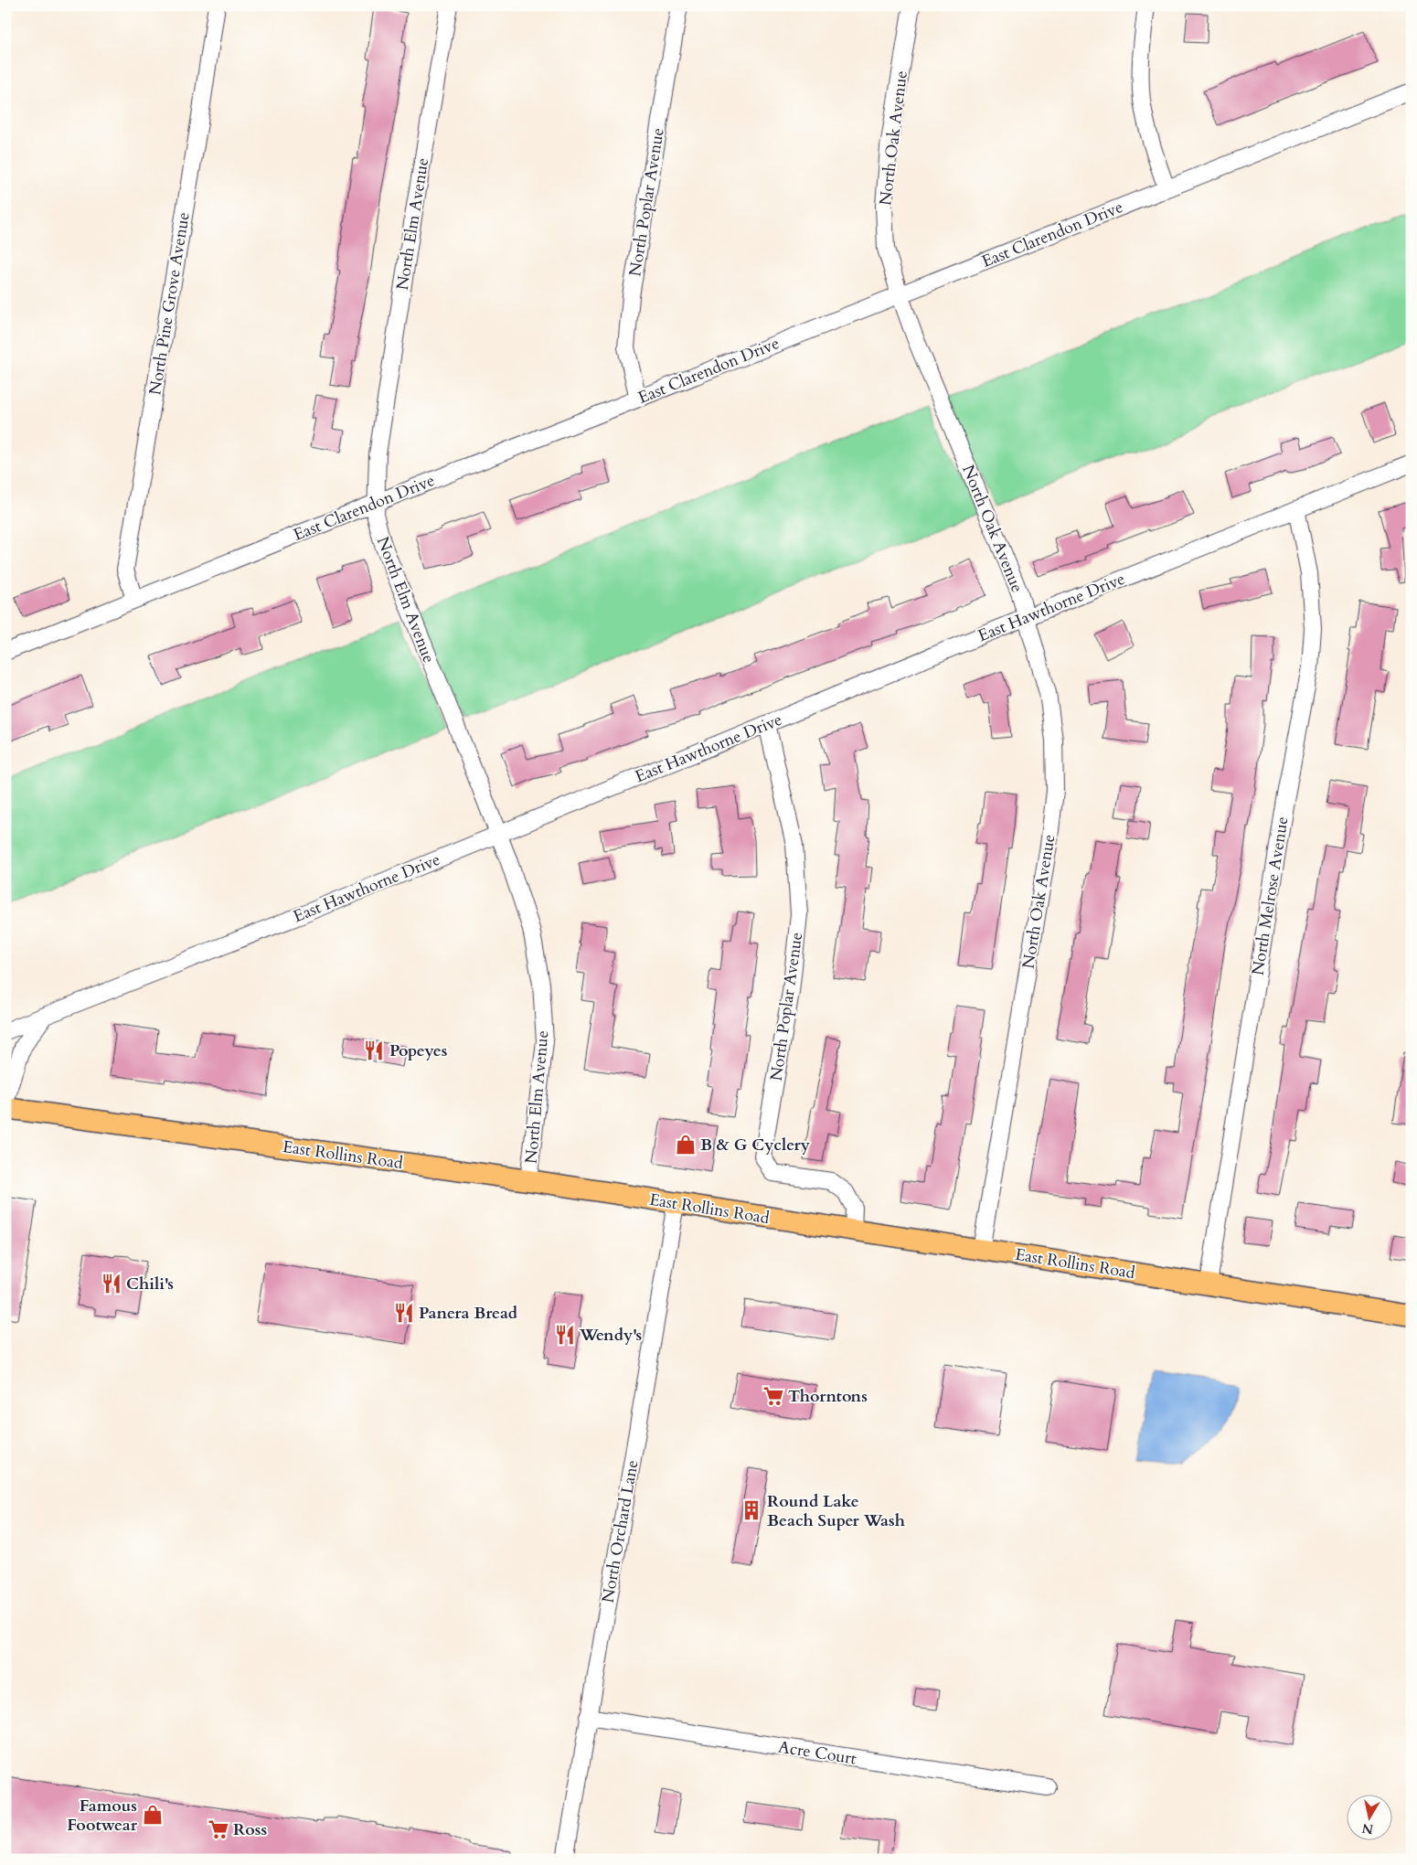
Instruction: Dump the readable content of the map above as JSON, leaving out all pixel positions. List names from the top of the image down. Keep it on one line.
{"streets":{"main road":["East Rollins Road"],"street":["North Oak Avenue","North Poplar Avenue","North Elm Avenue","East Clarendon Drive","North Pine Grove Avenue","East Hawthorne Drive","North Melrose Avenue","North Orchard Lane","Acre Court"]},"crossings":[["North Oak Avenue","East Clarendon Drive"],["North Oak Avenue","East Hawthorne Drive"],["North Oak Avenue","East Rollins Road"],["North Poplar Avenue","East Clarendon Drive"],["North Poplar Avenue","East Hawthorne Drive"],["North Poplar Avenue","East Rollins Road"],["North Elm Avenue","East Clarendon Drive"],["North Elm Avenue","East Hawthorne Drive"],["North Elm Avenue","East Rollins Road"],["East Clarendon Drive","North Pine Grove Avenue"],["East Hawthorne Drive","North Melrose Avenue"],["North Melrose Avenue","East Rollins Road"],["East Rollins Road","North Orchard Lane"],["North Orchard Lane","Acre Court"]],"places":{"restaurant":["Popeyes","Chili's","Panera Bread","Wendy's"],"shop":["B & G Cyclery","Famous Footwear"],"supermarket":["Thorntons","Ross"],"building":["Round Lake Beach Super Wash"]},"north":"bottom"}
